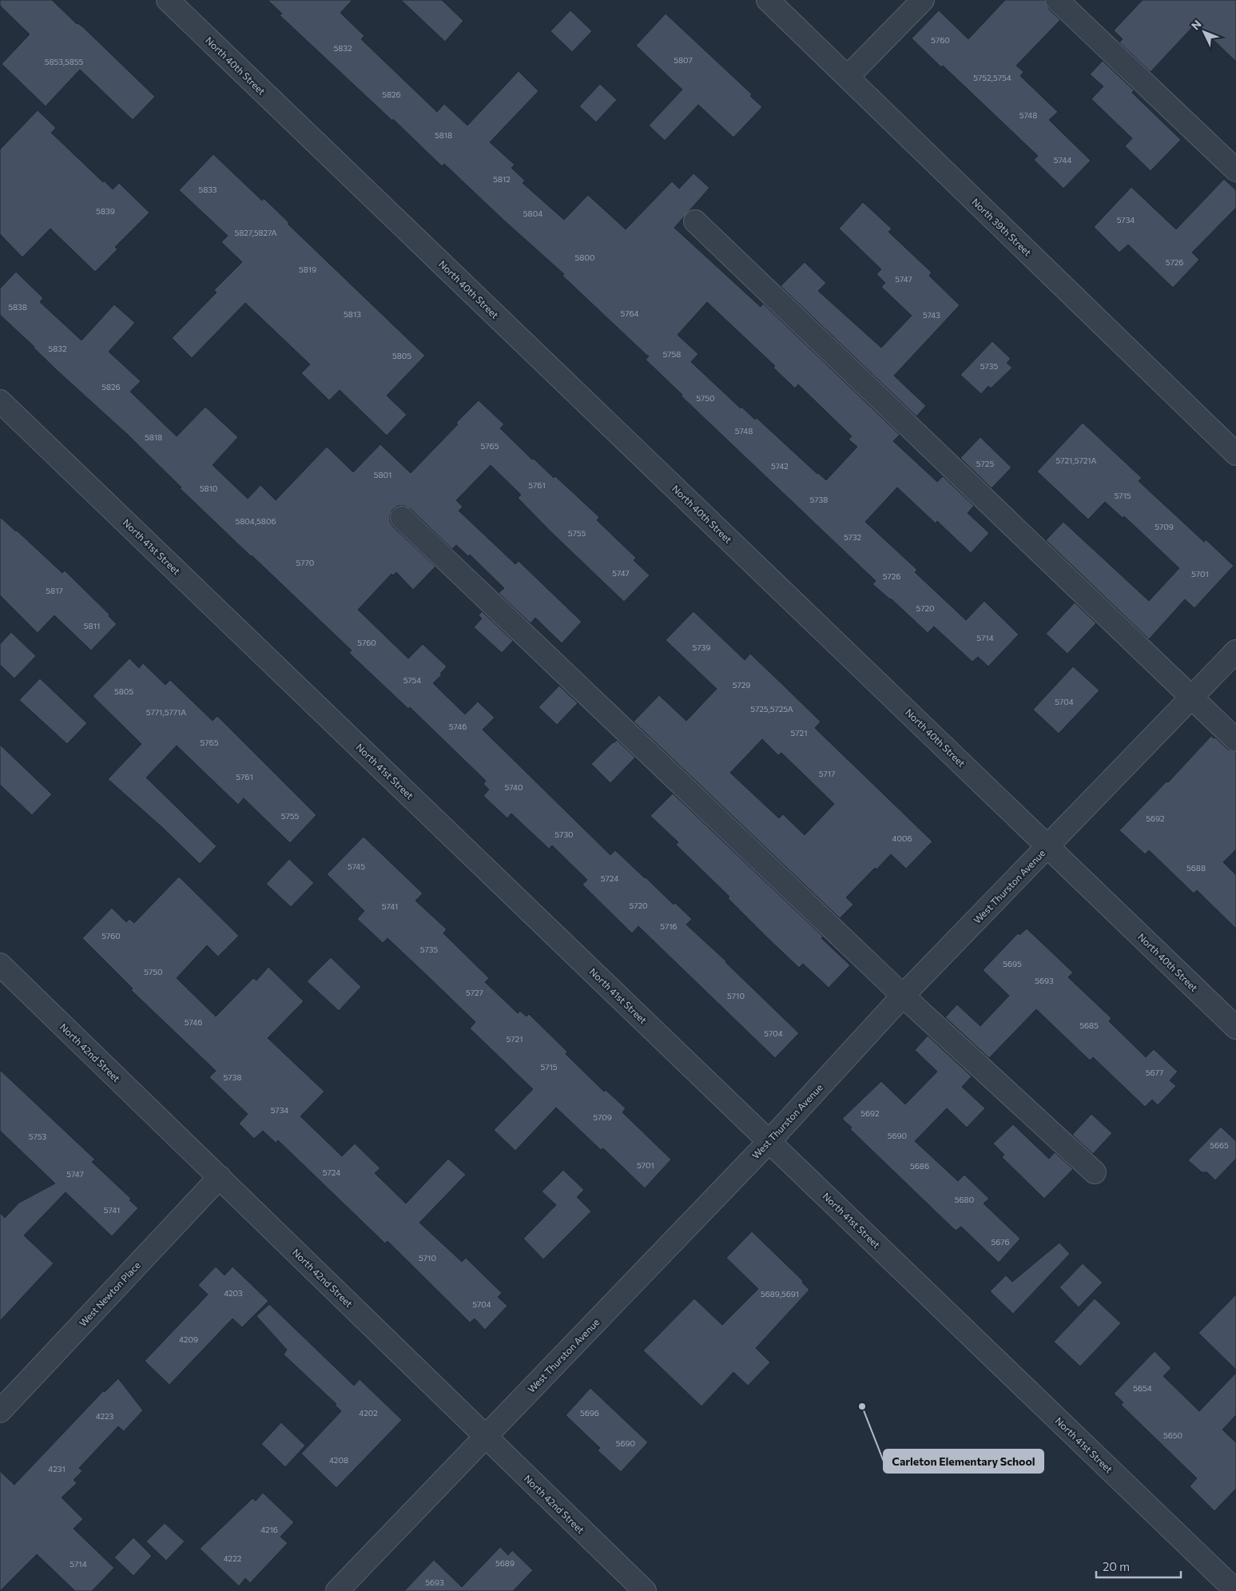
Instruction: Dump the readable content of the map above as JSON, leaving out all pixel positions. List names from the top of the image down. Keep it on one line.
{"streets":{"street":["North 40th Street","North 39th Street","North 41st Street","West Thurston Avenue","North 42nd Street","West Newton Place"]},"crossings":[["North 40th Street","West Thurston Avenue"],["North 41st Street","West Thurston Avenue"],["West Thurston Avenue","North 42nd Street"],["North 42nd Street","West Newton Place"]],"places":["Carleton Elementary School"],"house_numbers":["5760","5832","5807","5853,5855","5752,5754","5826","5748","5818","5744","5812","5833","5839","5804","5734","5827,5827A","5800","5726","5819","5747","5838","5764","5813","5743","5832","5758","5805","5735","5826","5750","5748","5818","5765","5721,5721A","5725","5742","5801","5761","5810","5715","5738","5804,5806","5709","5755","5732","5770","5747","5701","5726","5817","5720","5811","5714","5760","5739","5754","5729","5805","5704","5725,5725A","5771,5771A","5746","5721","5765","5717","5761","5740","5755","5692","5730","4006","5745","5688","5724","5720","5741","5716","5760","5735","5695","5750","5693","5727","5710","5746","5685","5704","5721","5715","5677","5738","5734","5692","5709","5690","5753","5665","5701","5686","5724","5747","5680","5741","5676","5710","4203","5689,5691","5704","4209","5654","4202","5696","4223","5650","5690","4208","4231","4216","4222","5689","5714","5693"],"scale_bar":"20 m","north":"top left"}
